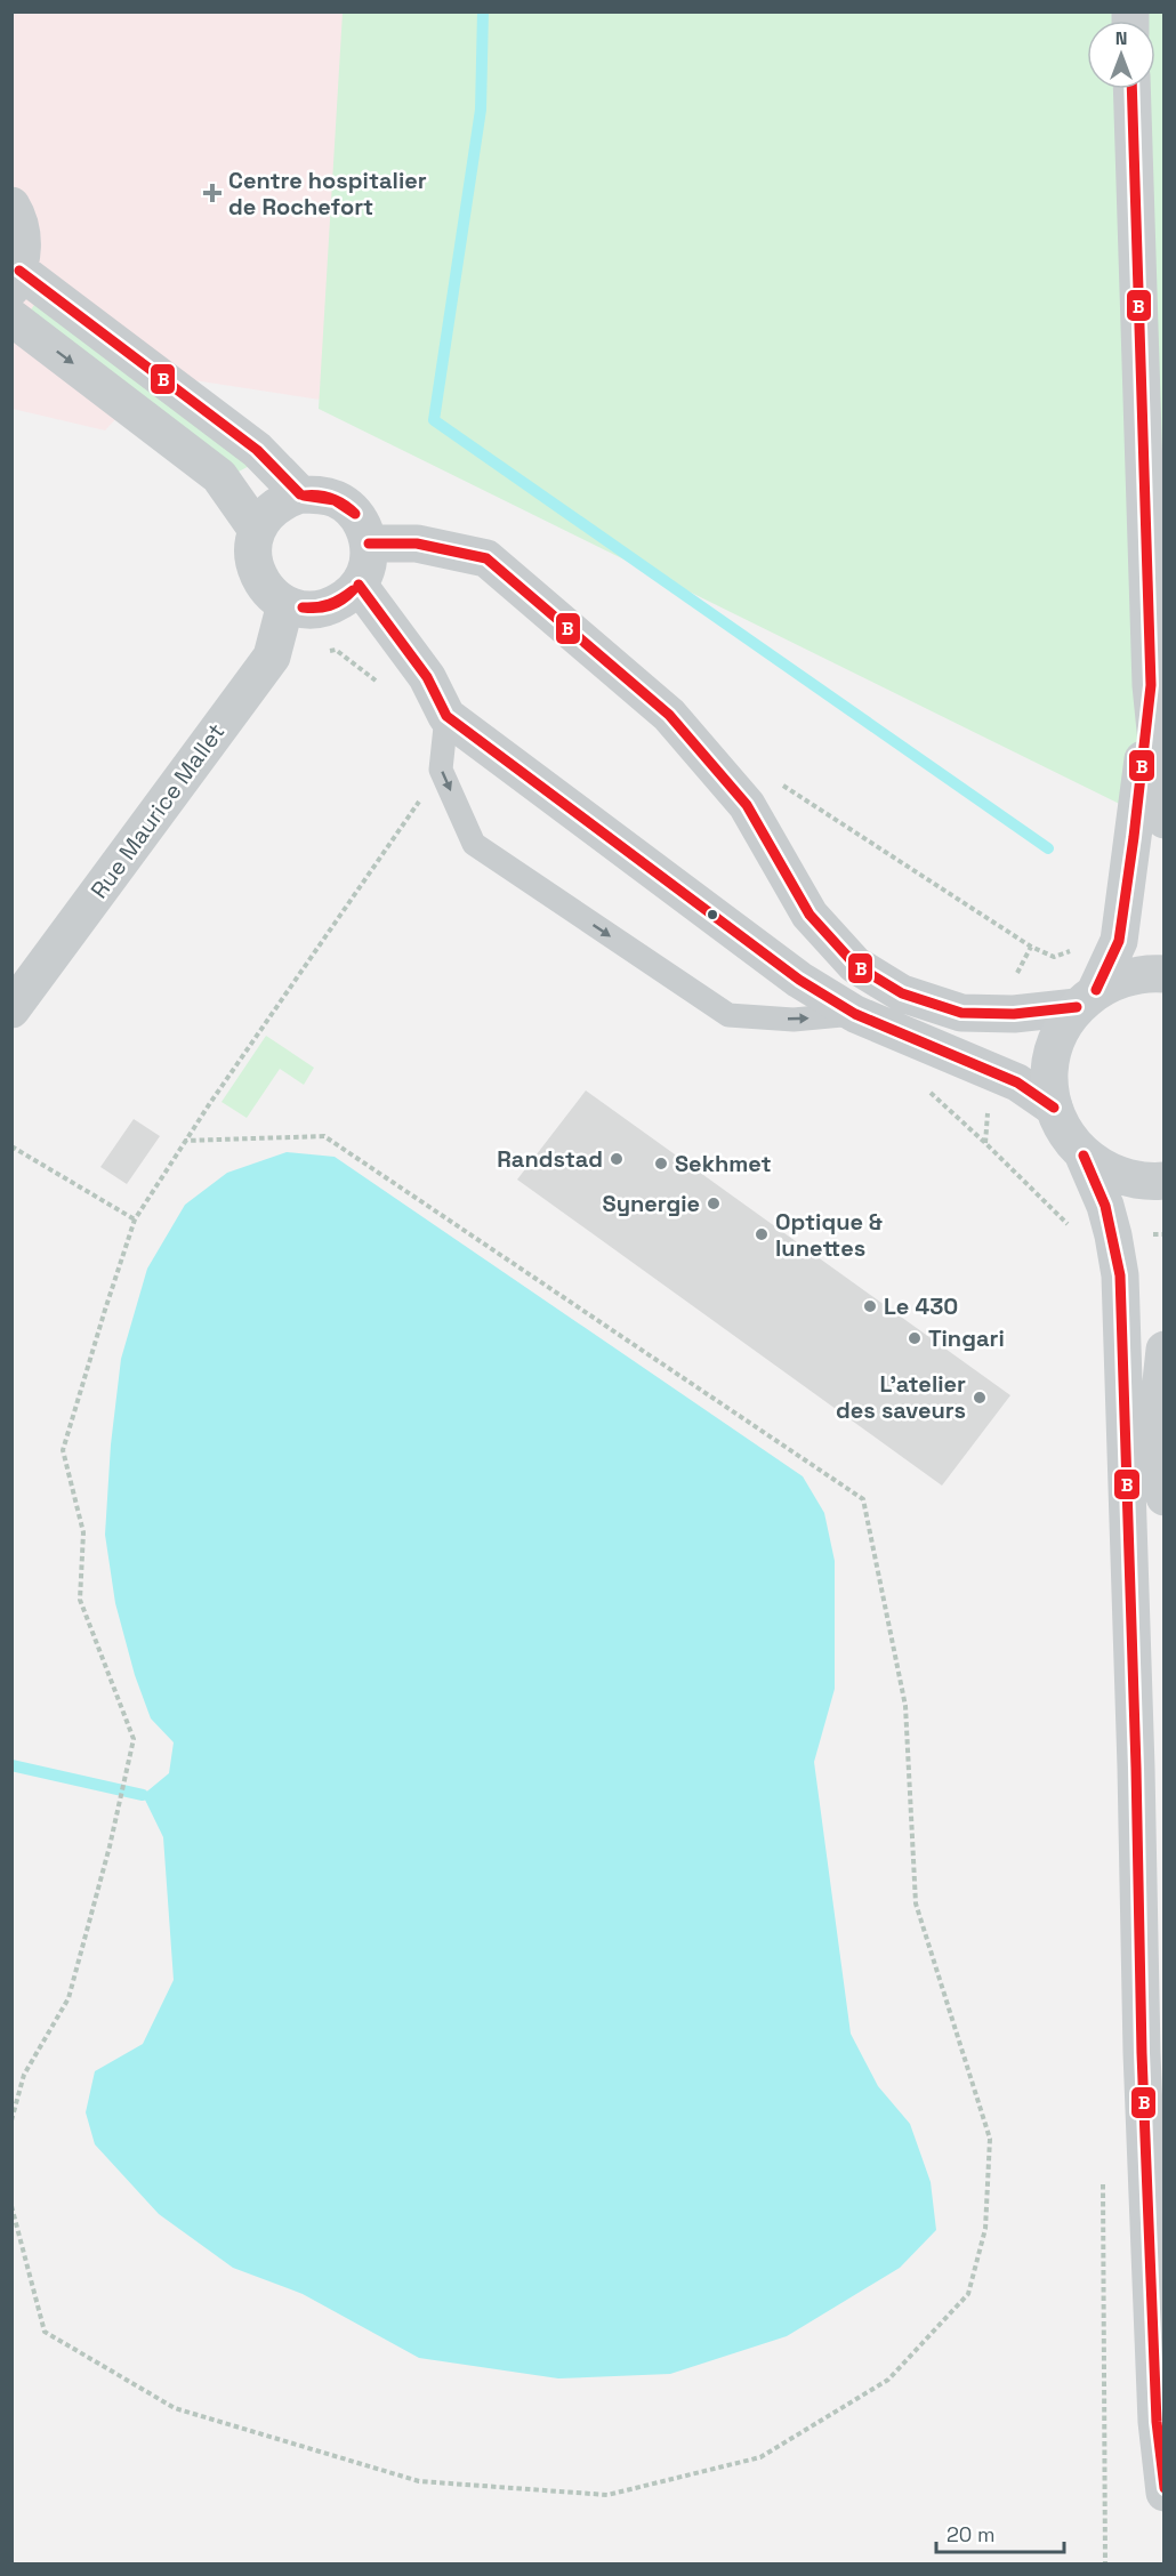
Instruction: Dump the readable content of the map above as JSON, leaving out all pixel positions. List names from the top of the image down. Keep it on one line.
{"streets":{"street":["Rue Maurice Mallet"]},"places":{"health":["Centre hospitalier de Rochefort"],"other":["Randstad","Sekhmet","Synergie","Optique & lunettes","Le 430","Tingari","L'atelier des saveurs"]},"lines":["transit line B"],"scale_bar":"20 m","north":"top"}
